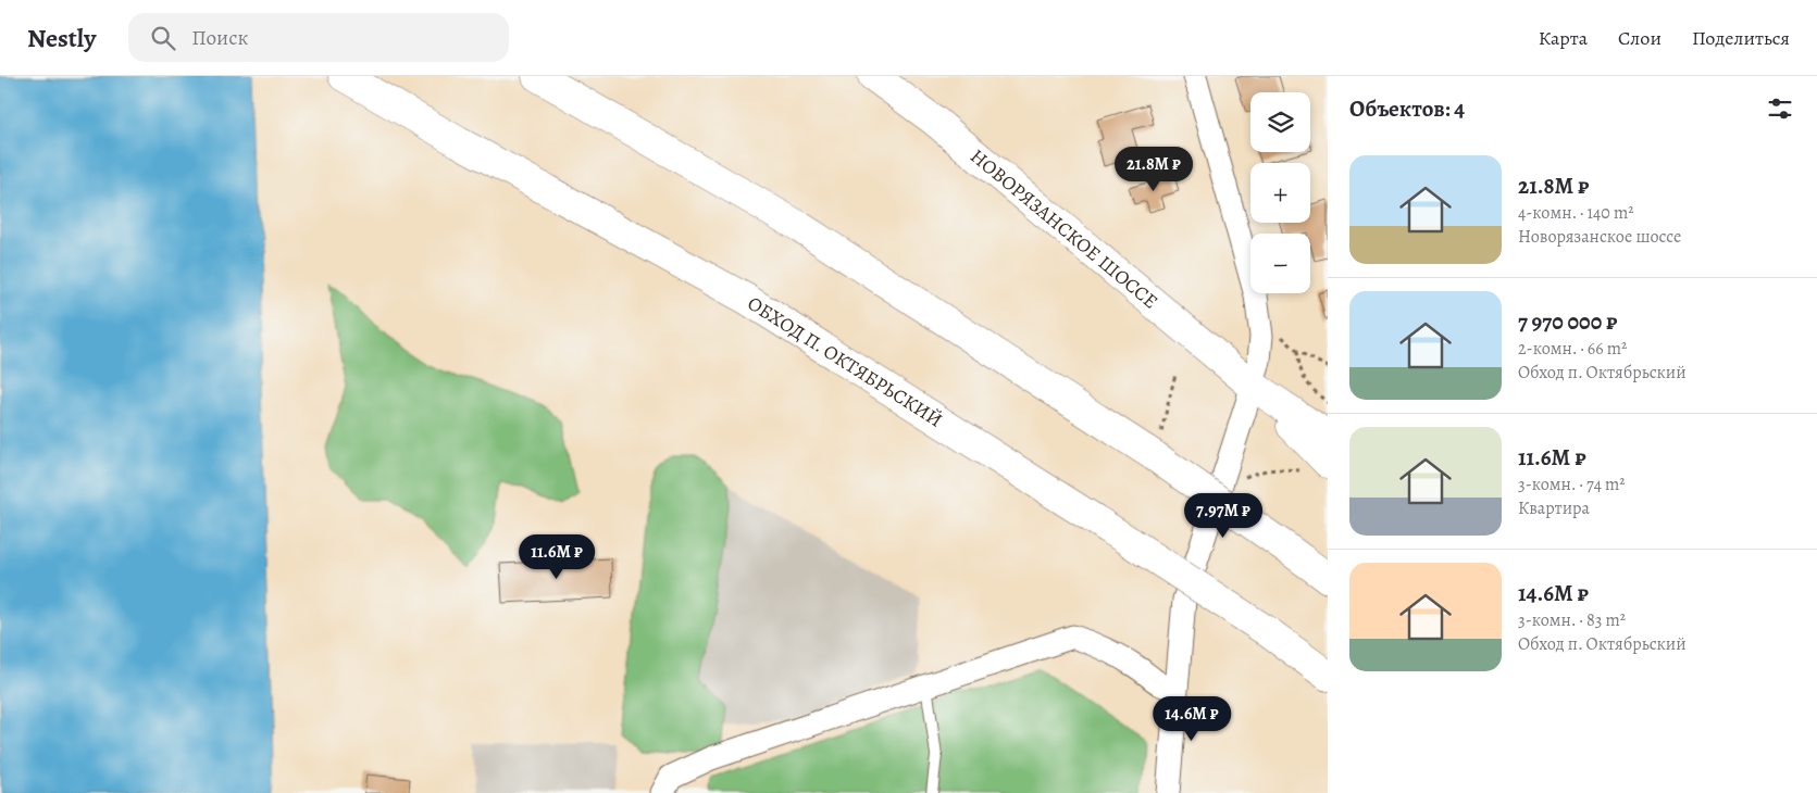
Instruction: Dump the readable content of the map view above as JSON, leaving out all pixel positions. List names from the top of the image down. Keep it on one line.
{"streets":{"main road":["НОВОРЯЗАНСКОЕ ШОССЕ","ОБХОД П. ОКТЯБРЬСКИЙ"]},"page":{"header":"Nestly","search":"Поиск","nav":["Карта","Слои","Поделиться"],"heading":"Объектов: 4","map_buttons":["+","−"],"list":[{"name":"21.8M ₽","note":"4-комн. · 140 m² · Новорязанское шоссе"},{"name":"7 970 000 ₽","note":"2-комн. · 66 m² · Обход п. Октябрьский"},{"name":"11.6M ₽","note":"3-комн. · 74 m² · Квартира"},{"name":"14.6M ₽","note":"3-комн. · 83 m² · Обход п. Октябрьский"}],"price":["21.8M ₽","7.97M ₽","11.6M ₽","14.6M ₽"]}}
